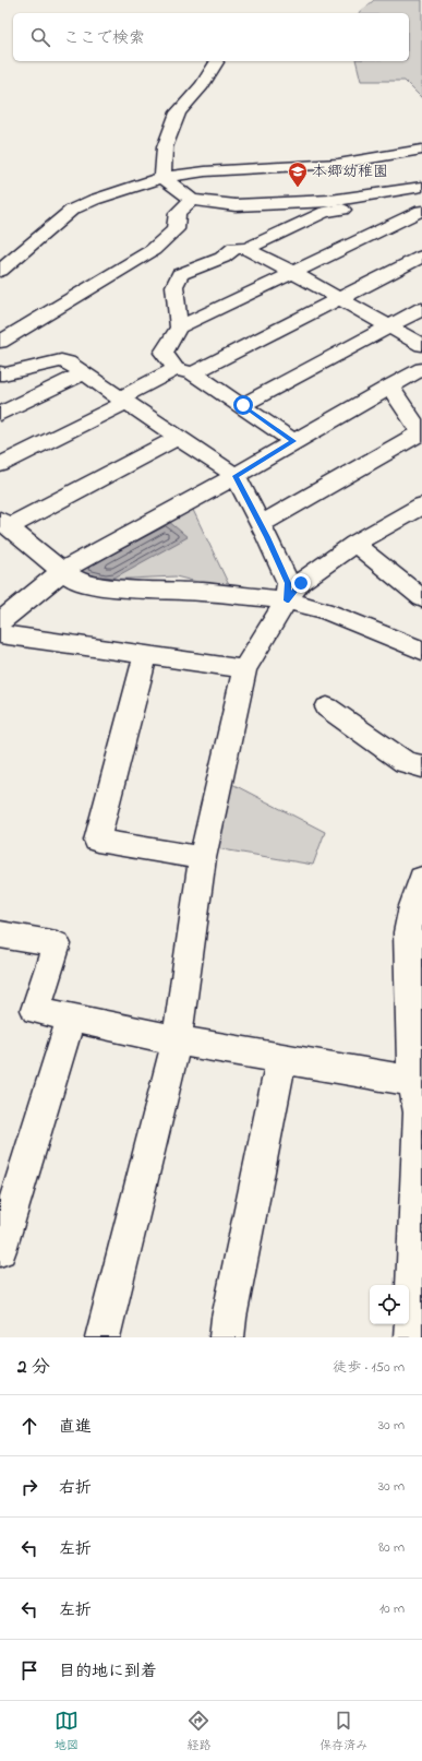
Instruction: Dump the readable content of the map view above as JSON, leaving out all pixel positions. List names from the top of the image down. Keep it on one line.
{"places":{"school or university":["本郷幼稚園"]},"page":{"search":"ここで検索","heading":["2 分","徒歩 · 150 m"],"list":[["直進","30 m"],["右折","30 m"],["左折","80 m"],["左折","10 m"],"目的地に到着"],"nav":["地図","経路","保存済み"]}}
